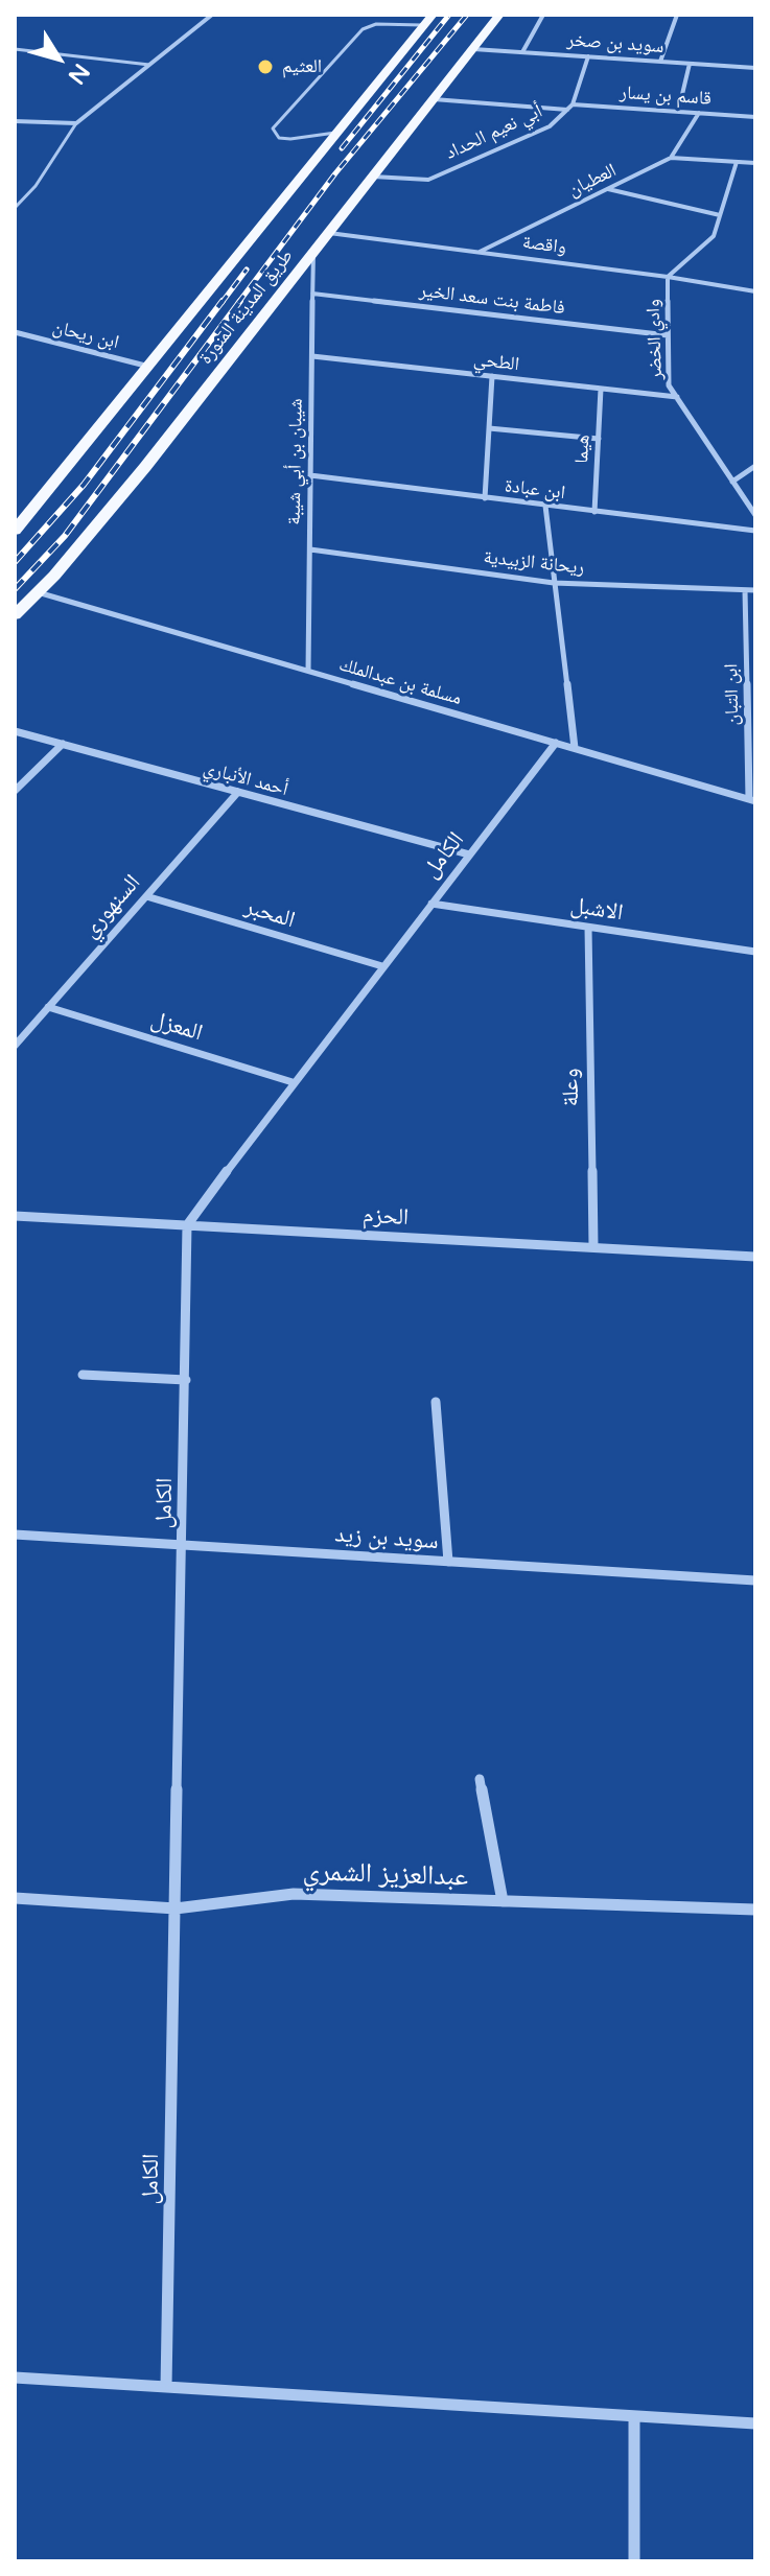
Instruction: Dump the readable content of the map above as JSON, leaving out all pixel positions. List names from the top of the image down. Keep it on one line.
{"streets":{"main road":["طريق المدينة المنورة"],"street":["سويد بن صخر","قاسم بن يسار","أبي نعيم الحداد","العطيان","واقصة","فاطمة بنت سعد الخير","ابن ريحان","وادي الخضر","الطحي","هيما","شيبان بن أبي شيبة","ابن عبادة","ريحانة الزبيدية","مسلمة بن عبدالملك","ابن التبان","أحمد الأنباري","الكامل","السنهوري","الاشبل","المحبر","المعزل","وعلة","الحزم","سويد بن زيد","عبدالعزيز الشمري"]},"crossings":[["سويد بن صخر","أبي نعيم الحداد"],["سويد بن صخر","طريق المدينة المنورة"],["قاسم بن يسار","أبي نعيم الحداد"],["أبي نعيم الحداد","طريق المدينة المنورة"],["العطيان","واقصة"],["واقصة","طريق المدينة المنورة"],["واقصة","وادي الخضر"],["فاطمة بنت سعد الخير","وادي الخضر"],["فاطمة بنت سعد الخير","شيبان بن أبي شيبة"],["طريق المدينة المنورة","ابن ريحان"],["طريق المدينة المنورة","شيبان بن أبي شيبة"],["طريق المدينة المنورة","مسلمة بن عبدالملك"],["وادي الخضر","الطحي"],["الطحي","هيما"],["الطحي","شيبان بن أبي شيبة"],["هيما","ابن عبادة"],["شيبان بن أبي شيبة","ابن عبادة"],["شيبان بن أبي شيبة","ريحانة الزبيدية"],["شيبان بن أبي شيبة","مسلمة بن عبدالملك"],["ريحانة الزبيدية","ابن التبان"],["مسلمة بن عبدالملك","ابن التبان"],["مسلمة بن عبدالملك","الكامل"],["أحمد الأنباري","الكامل"],["أحمد الأنباري","السنهوري"],["الكامل","الاشبل"],["الكامل","المحبر"],["الكامل","المعزل"],["الكامل","الحزم"],["الكامل","سويد بن زيد"],["الكامل","عبدالعزيز الشمري"],["السنهوري","المحبر"],["السنهوري","المعزل"],["الاشبل","وعلة"],["وعلة","الحزم"]],"places":["العثيم"],"north":"bottom right"}
